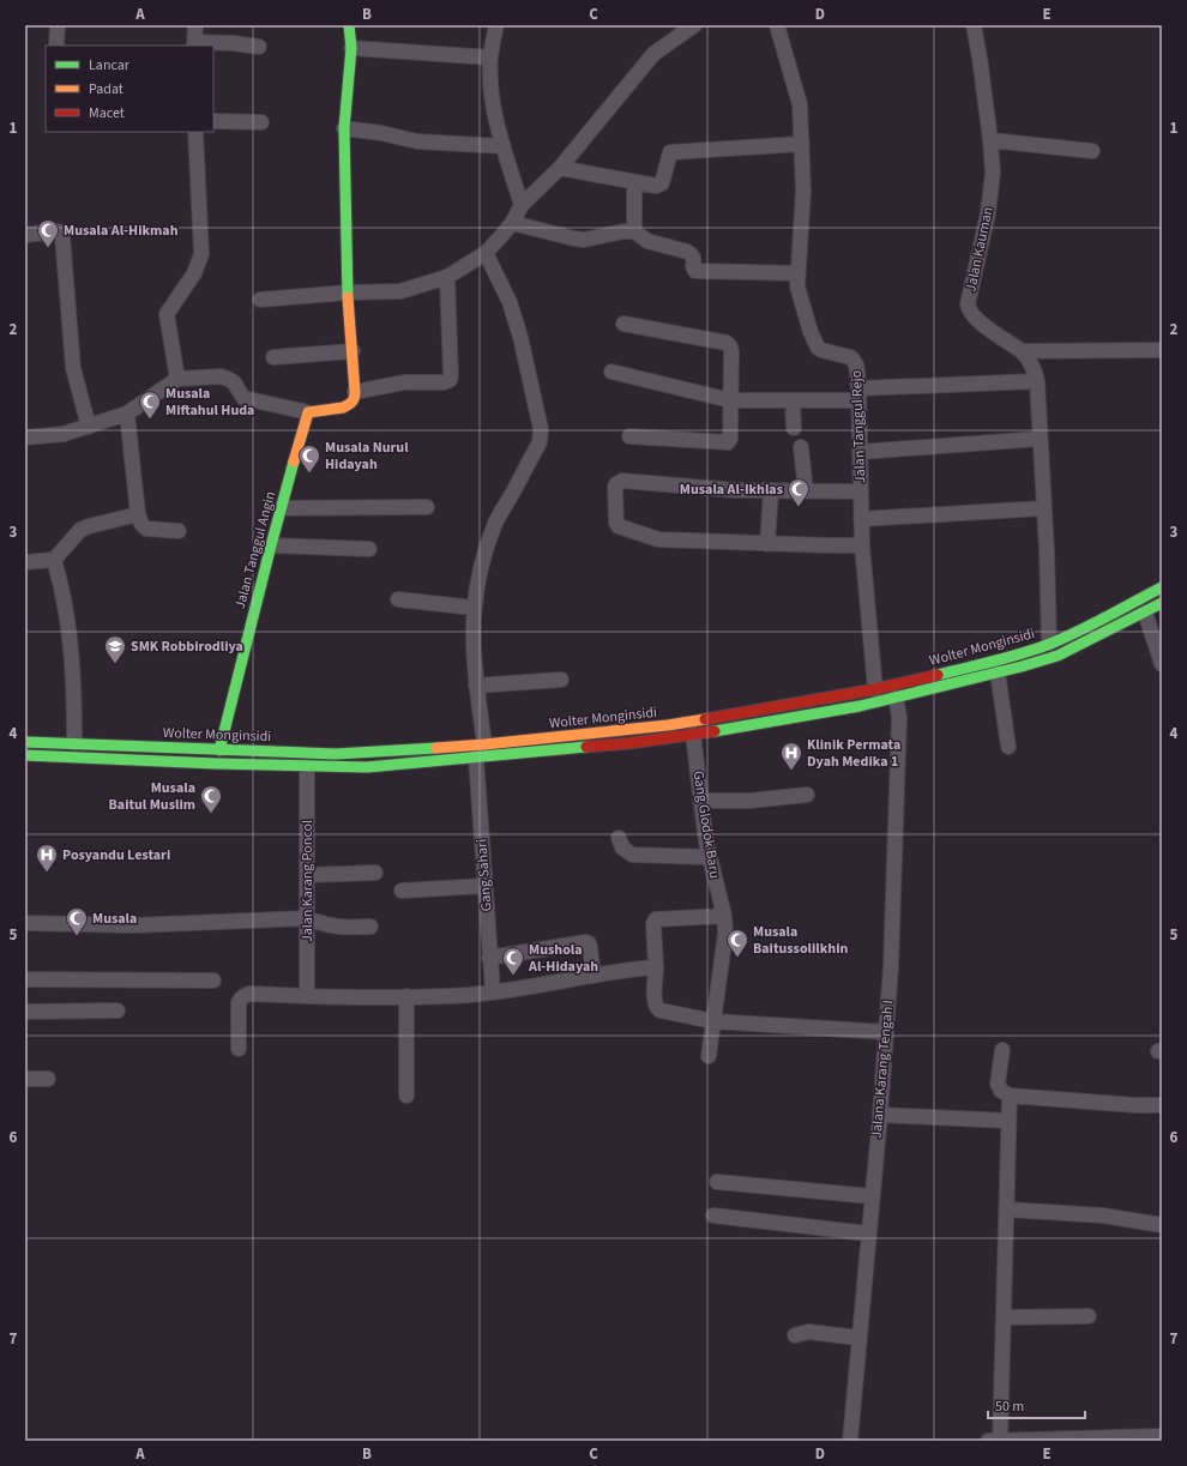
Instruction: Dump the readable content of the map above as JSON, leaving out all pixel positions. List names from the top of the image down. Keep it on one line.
{"streets":{"main road":["Jalan Tanggul Angin","Wolter Monginsidi"],"street":["Jalan Kauman","Jalan Tanggul Rejo","Gang Glodok Baru","Gang Sahari","Jalan Karang Poncol","Jalana Karang Tengah I"]},"crossings":[["Jalan Kauman","Wolter Monginsidi"],["Jalan Tanggul Rejo","Wolter Monginsidi"],["Jalan Tanggul Angin","Wolter Monginsidi"],["Wolter Monginsidi","Gang Glodok Baru"],["Wolter Monginsidi","Gang Sahari"],["Wolter Monginsidi","Jalan Karang Poncol"],["Wolter Monginsidi","Jalana Karang Tengah I"]],"places":{"mosque":["Musala Al-Hikmah","Musala Miftahul Huda","Musala Nurul Hidayah","Musala Al-Ikhlas","Musala Baitul Muslim","Musala","Musala Baitussolilkhin","Mushola Al-Hidayah"],"school or university":["SMK Robbirodliya"],"hospital":["Klinik Permata Dyah Medika 1","Posyandu Lestari"]},"legend":["Lancar","Padat","Macet"],"scale_bar":"50 m","grid":{"columns":["A","B","C","D","E"],"rows":["1","2","3","4","5","6","7"]}}
